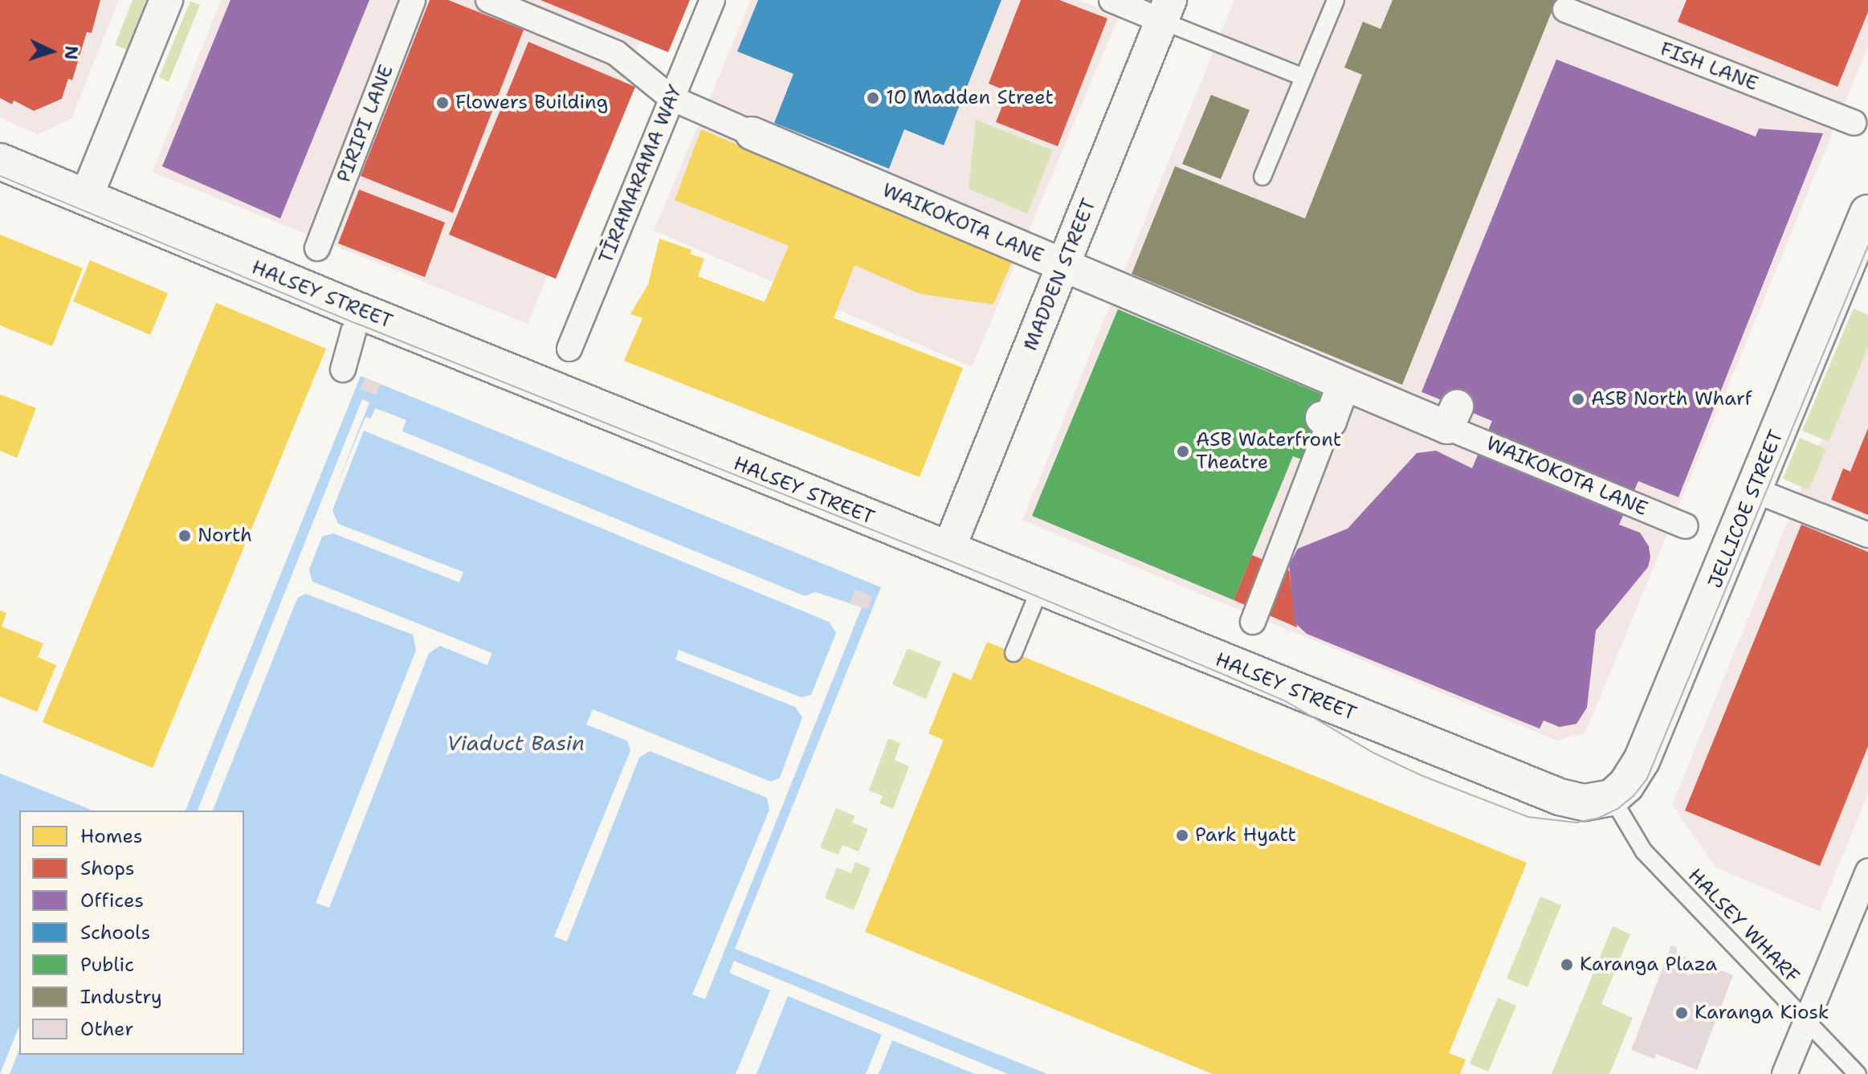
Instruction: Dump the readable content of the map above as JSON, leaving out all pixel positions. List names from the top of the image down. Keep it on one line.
{"streets":{"main road":["HALSEY STREET","JELLICOE STREET"],"street":["FISH LANE","PIRIPI LANE","TĪRAMARAMA WAY","WAIKOKOTA LANE","MADDEN STREET"],"lane":["HALSEY WHARF"]},"crossings":[["TĪRAMARAMA WAY","WAIKOKOTA LANE"],["WAIKOKOTA LANE","MADDEN STREET"],["MADDEN STREET","HALSEY STREET"],["HALSEY STREET","JELLICOE STREET"],["HALSEY STREET","HALSEY WHARF"],["JELLICOE STREET","HALSEY WHARF"]],"water":["Viaduct Basin"],"places":["10 Madden Street","Flowers Building","ASB North Wharf","ASB Waterfront Theatre","North","Park Hyatt","Karanga Plaza","Karanga Kiosk"],"legend":["Homes","Shops","Offices","Schools","Public","Industry","Other"],"north":"right"}
